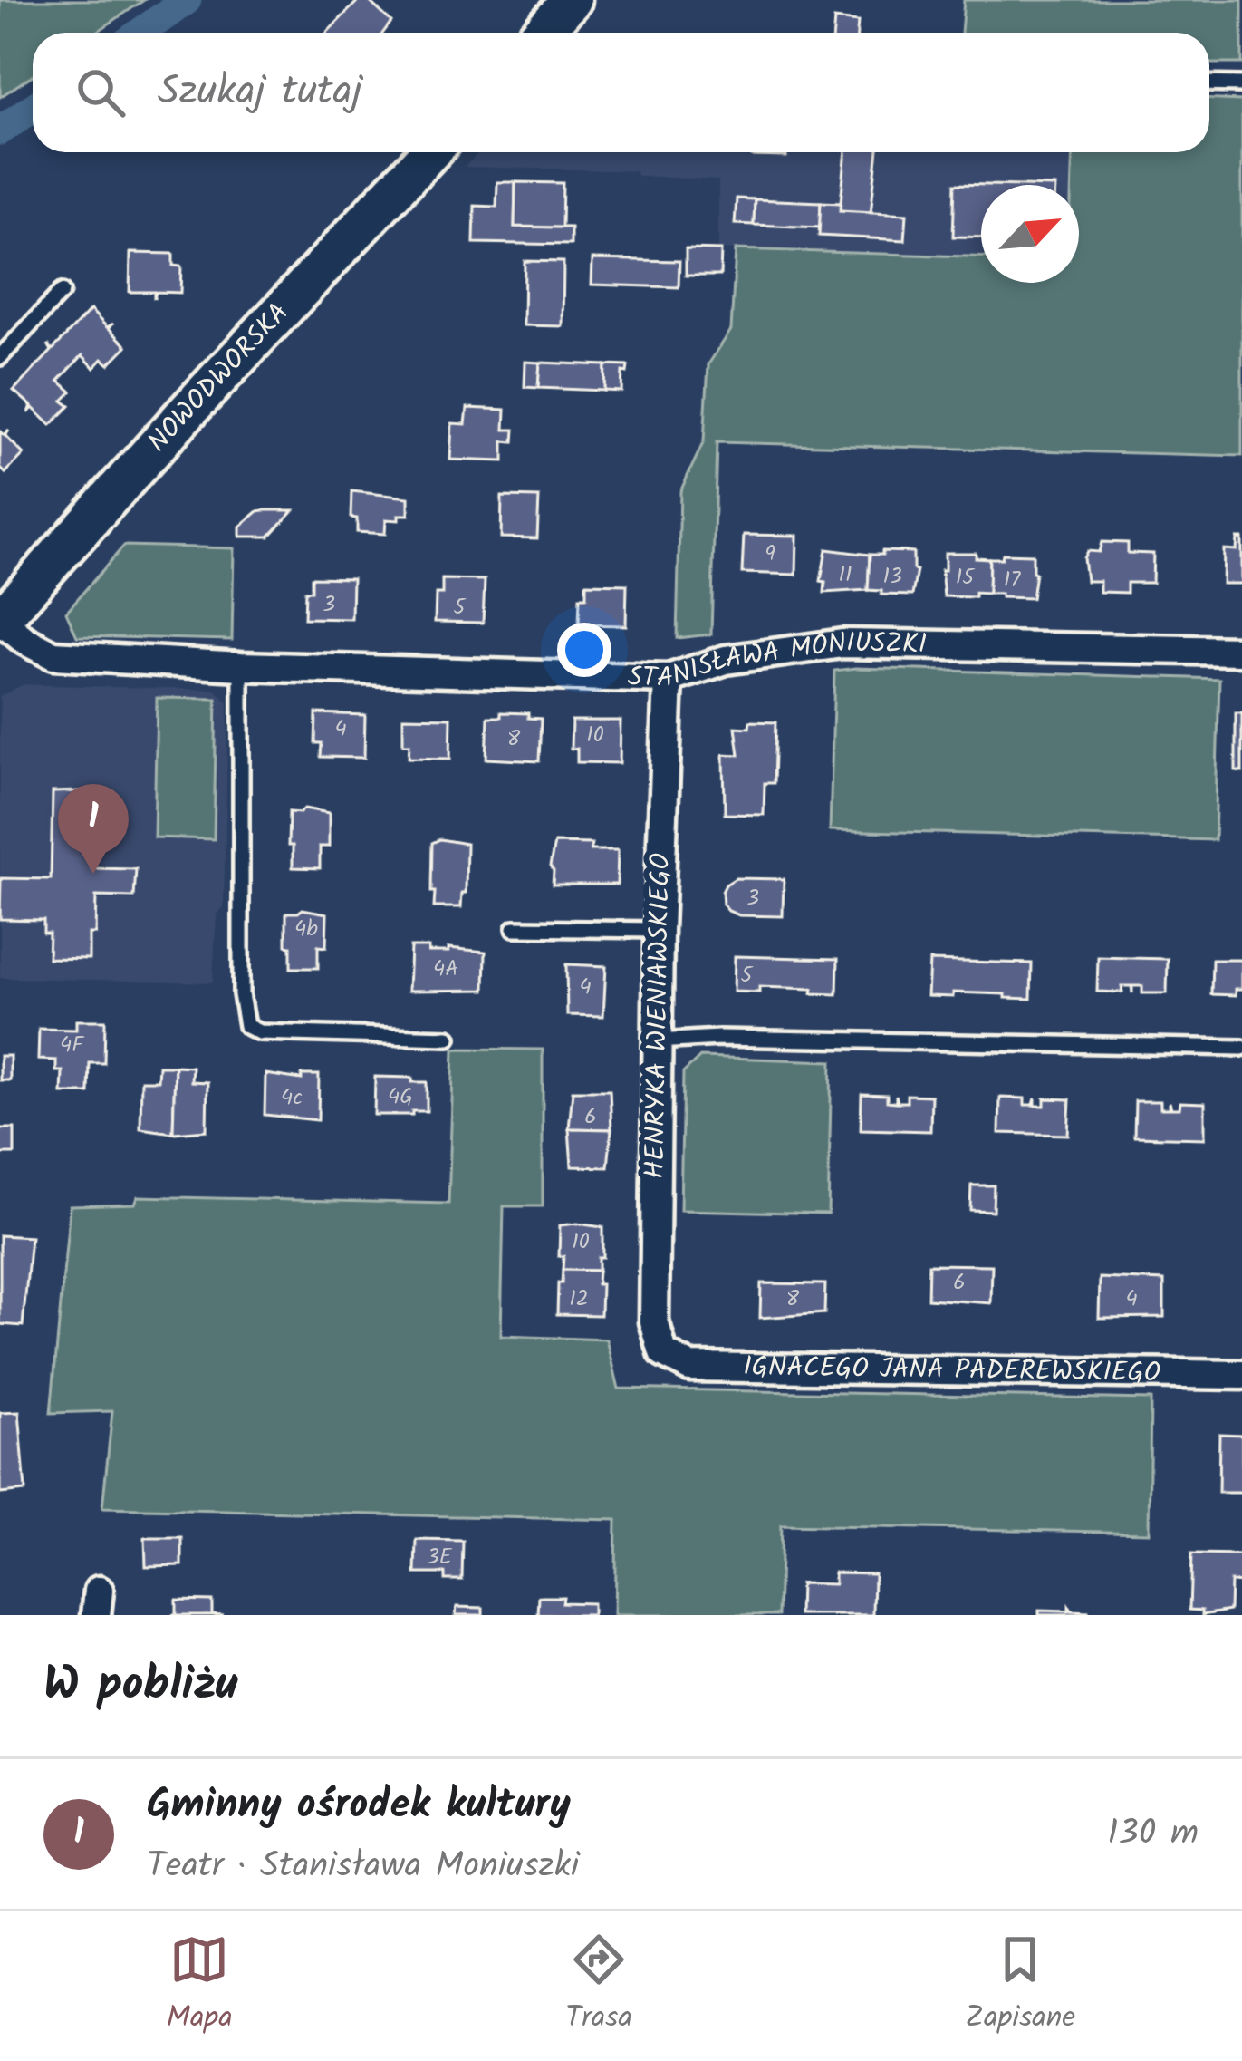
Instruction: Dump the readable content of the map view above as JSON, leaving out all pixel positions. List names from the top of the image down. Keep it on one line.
{"streets":{"main road":["NOWODWORSKA"],"street":["STANISŁAWA MONIUSZKI","HENRYKA WIENIAWSKIEGO","IGNACEGO JANA PADEREWSKIEGO"]},"crossings":[["NOWODWORSKA","STANISŁAWA MONIUSZKI"],["STANISŁAWA MONIUSZKI","HENRYKA WIENIAWSKIEGO"],["HENRYKA WIENIAWSKIEGO","IGNACEGO JANA PADEREWSKIEGO"]],"house_numbers":["9","11","13","15","17","3","5","4","10","8","3","4b","4A","5","4","4F","4G","4c","6","10","6","12","8","4","3E"],"north":"top right","page":{"search":"Szukaj tutaj","pins":"1","heading":"W pobliżu","list":[{"mark":"1","name":"Gminny ośrodek kultury","note":"Teatr · Stanisława Moniuszki","value":"130 m"}],"nav":["Mapa","Trasa","Zapisane"]}}
